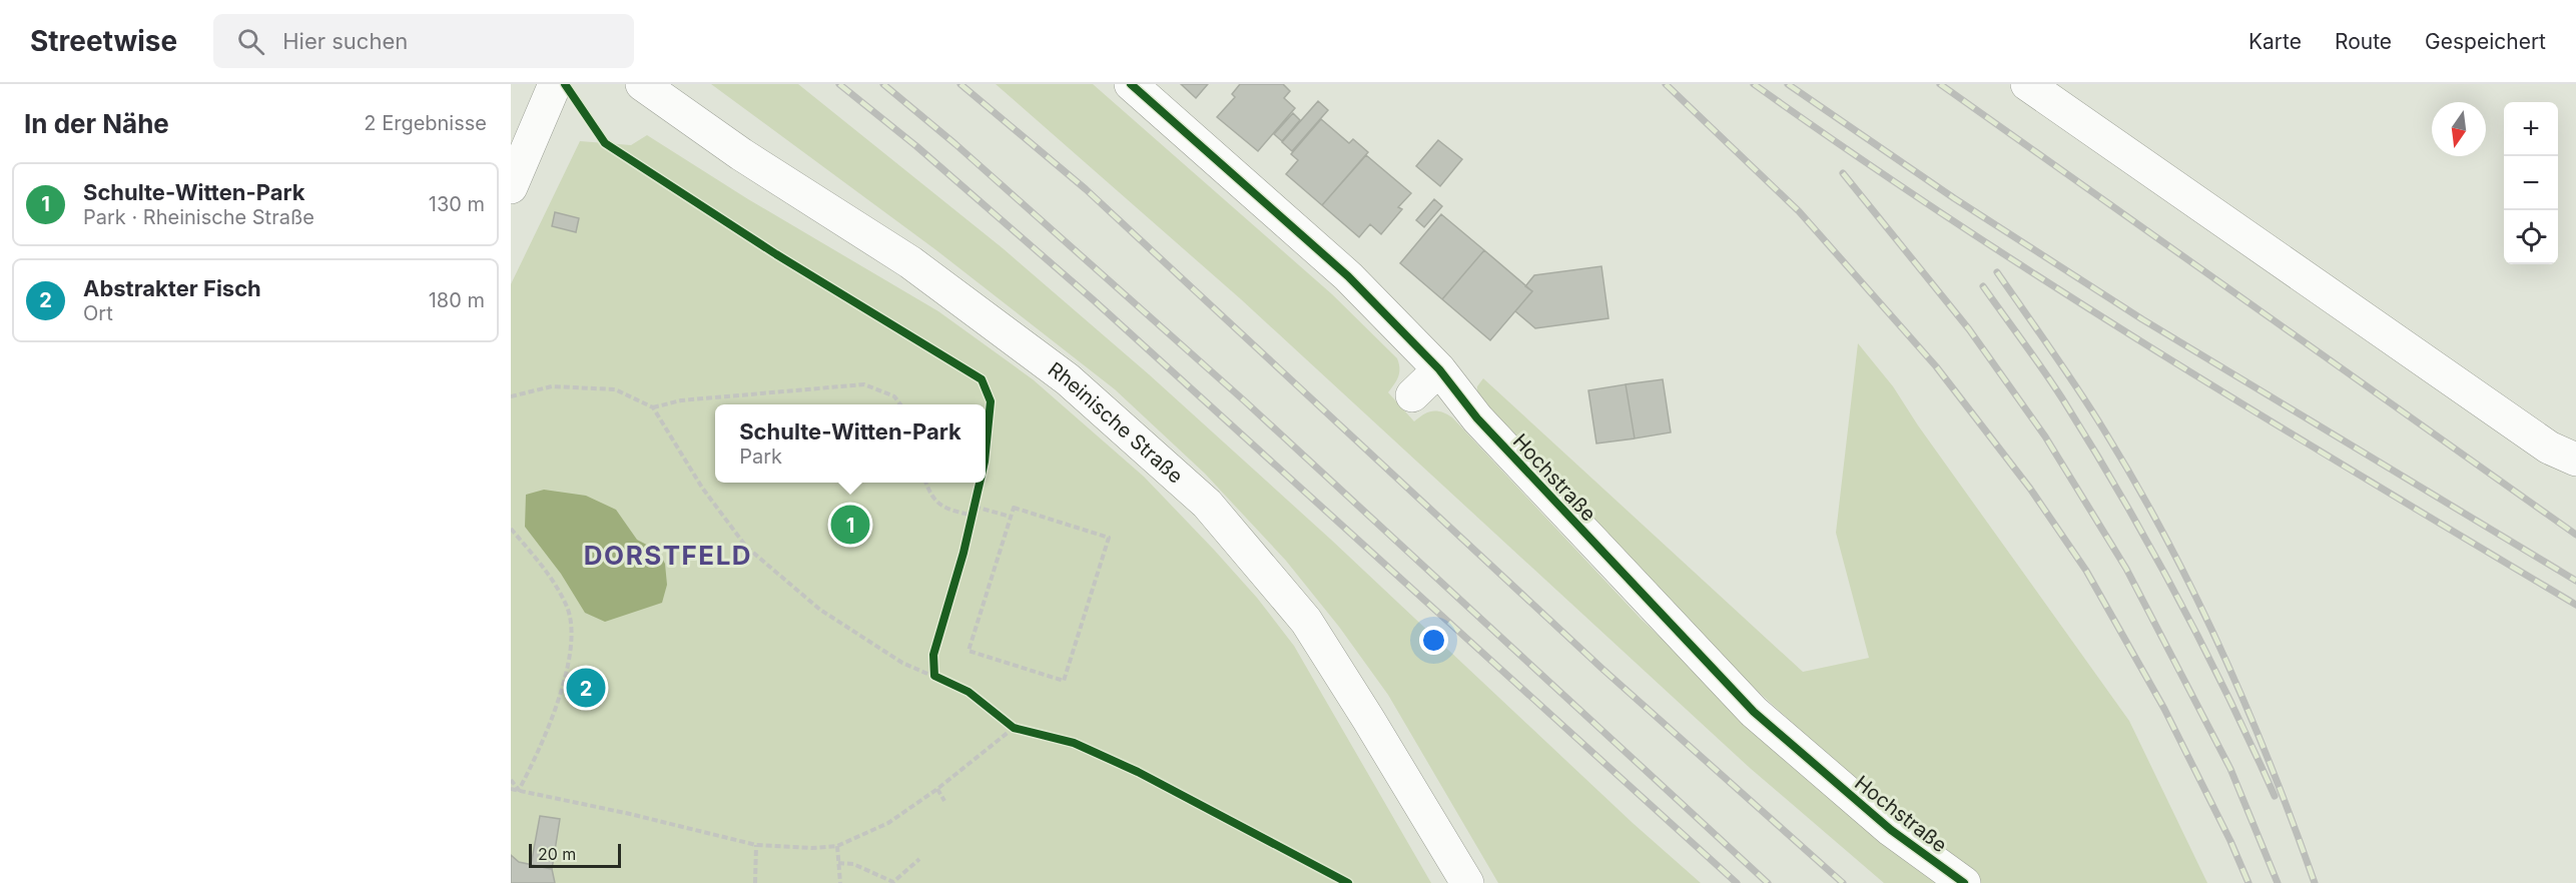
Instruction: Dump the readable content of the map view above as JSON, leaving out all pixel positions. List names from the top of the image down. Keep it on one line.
{"streets":{"main road":["Rheinische Straße","Hochstraße"]},"districts":["DORSTFELD"],"scale_bar":"20 m","north":"bottom","page":{"header":"Streetwise","search":"Hier suchen","nav":["Karte","Route","Gespeichert"],"heading":["In der Nähe","2 Ergebnisse"],"map_buttons":["+","−"],"list":[{"mark":"1","name":"Schulte-Witten-Park","note":"Park · Rheinische Straße","value":"130 m"},{"mark":"2","name":"Abstrakter Fisch","note":"Ort","value":"180 m"}],"popup":["Schulte-Witten-Park","Park"],"pins":["1","2"],"scale":"20 m"}}
